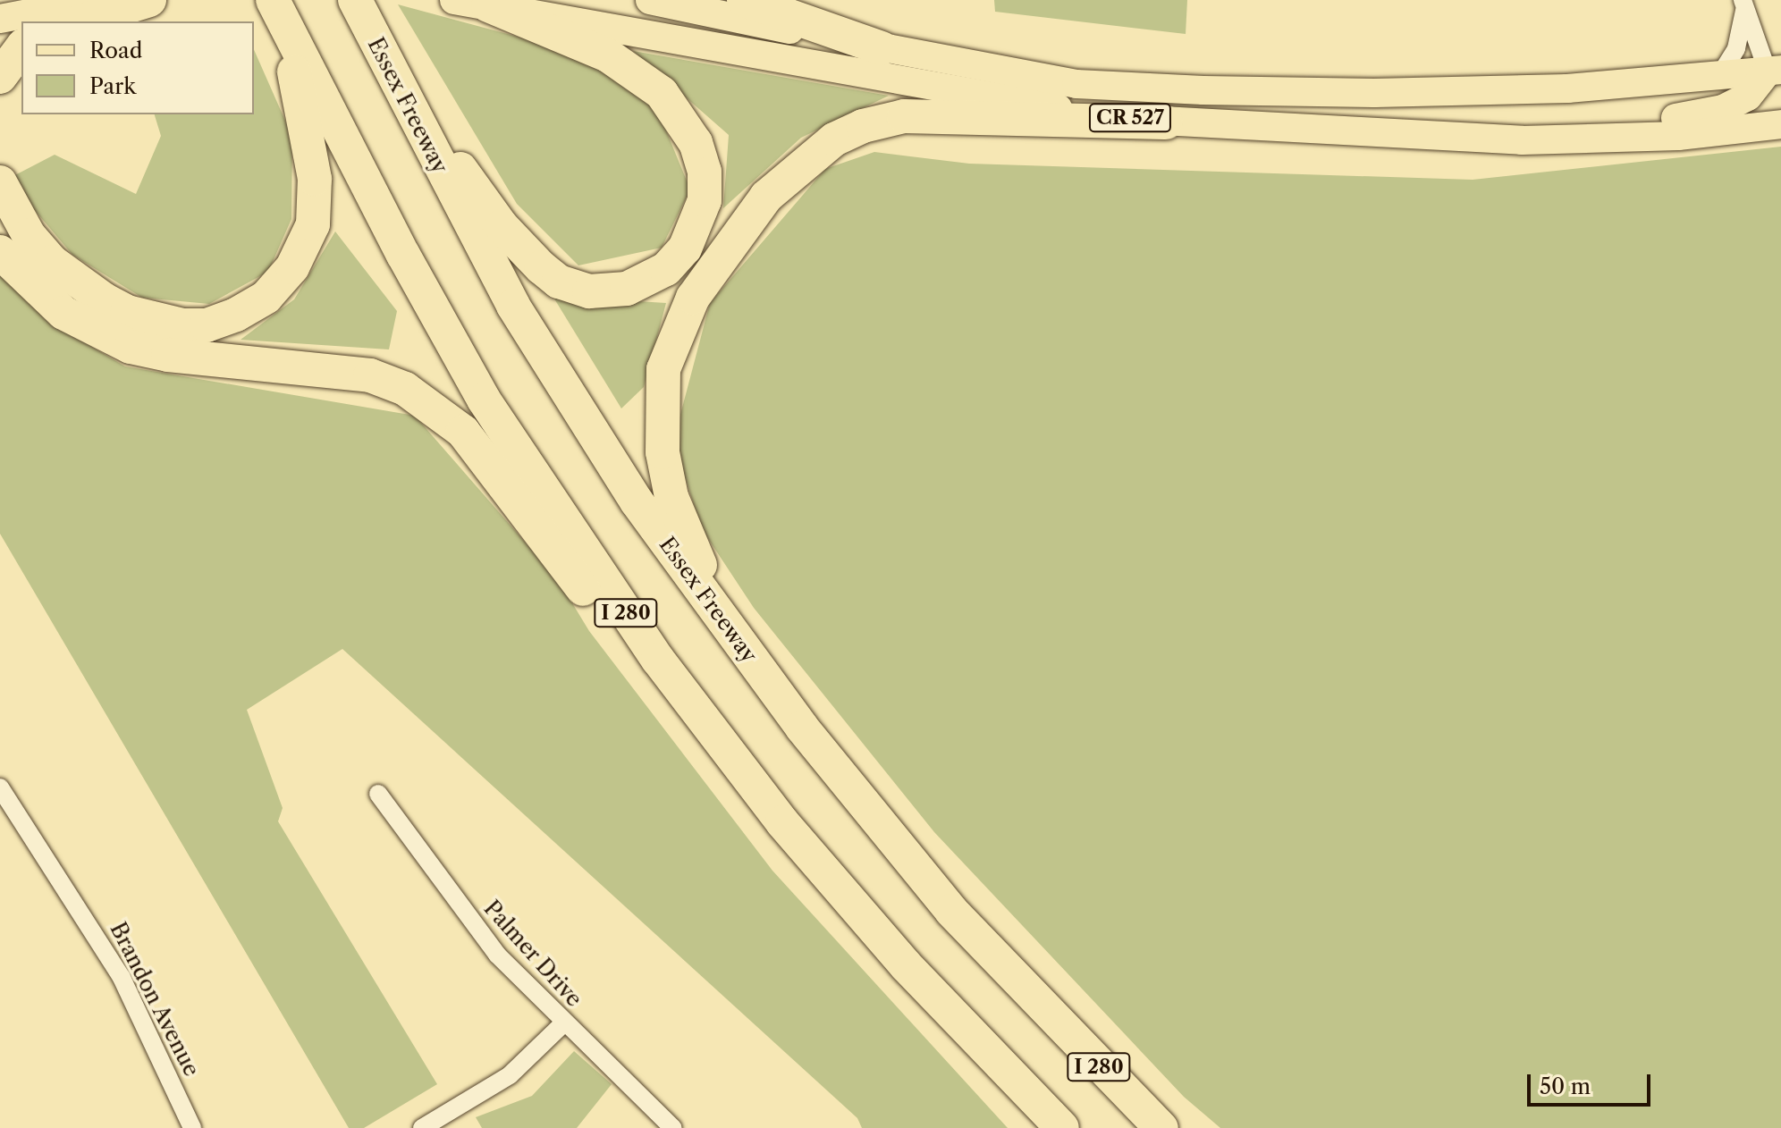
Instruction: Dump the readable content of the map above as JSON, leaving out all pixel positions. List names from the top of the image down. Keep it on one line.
{"streets":{"highway":["Essex Freeway","I 280"],"main road":["CR 527"],"street":["Palmer Drive","Brandon Avenue"]},"legend":["Road","Park"],"scale_bar":"50 m"}
